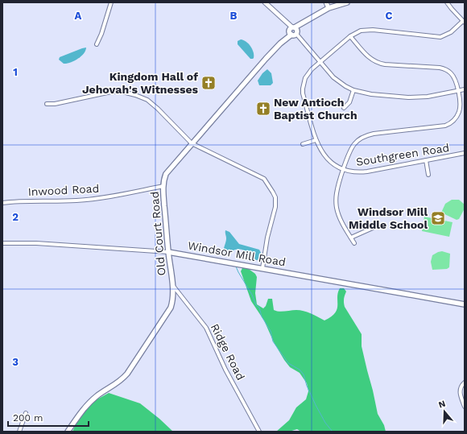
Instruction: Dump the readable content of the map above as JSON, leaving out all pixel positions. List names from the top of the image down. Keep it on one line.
{"streets":{"main road":["Old Court Road","Windsor Mill Road"],"street":["Southgreen Road","Inwood Road","Ridge Road"]},"crossings":[["Inwood Road","Old Court Road"],["Old Court Road","Windsor Mill Road"],["Old Court Road","Ridge Road"]],"places":{"church":["Kingdom Hall of Jehovah's Witnesses","New Antioch Baptist Church"],"school or university":["Windsor Mill Middle School"]},"scale_bar":"200 m","north":"top","grid":{"columns":["A","B","C"],"rows":["1","2","3"]}}
